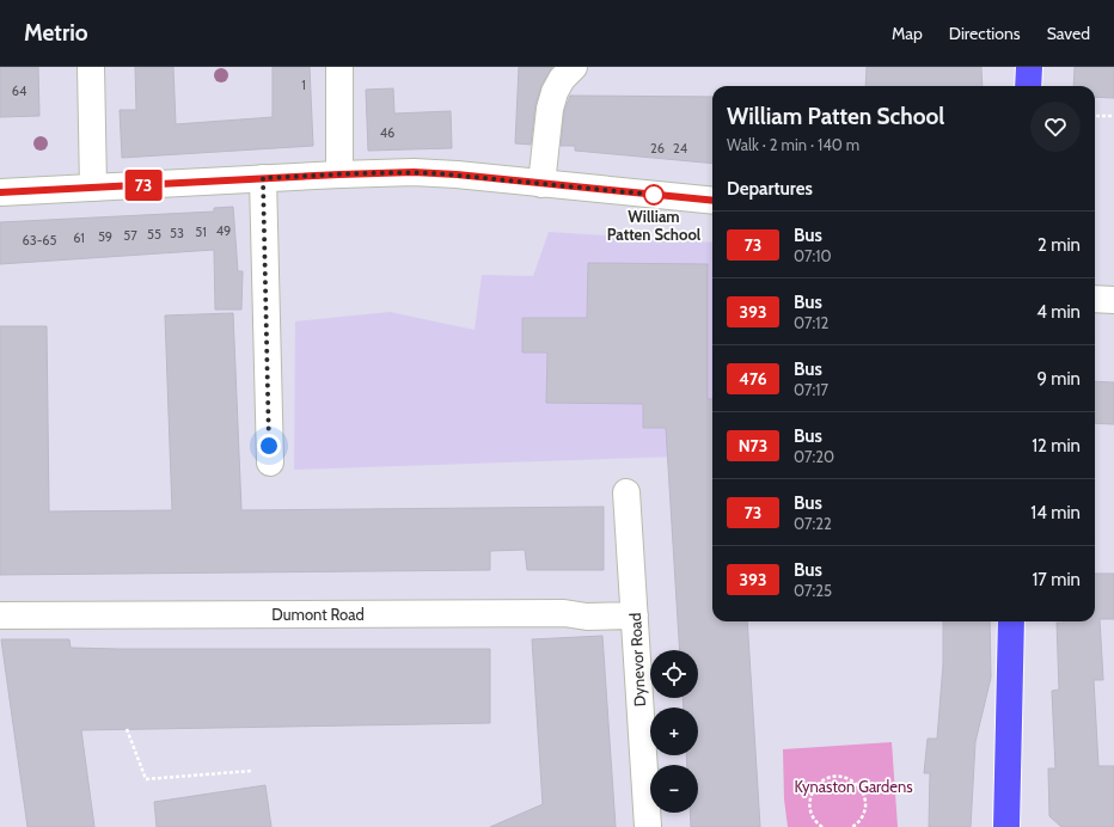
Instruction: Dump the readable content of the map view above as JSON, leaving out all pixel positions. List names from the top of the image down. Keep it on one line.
{"streets":{"street":["Dumont Road","Dynevor Road"]},"crossings":[["Dumont Road","Dynevor Road"]],"parks":["Kynaston Gardens"],"places":["William Patten School"],"lines":["bus line 73"],"house_numbers":["1","64","46","26","24","49","51","53","55","57","59","61","63-65"],"page":{"header":"Metrio","nav":["Map","Directions","Saved"],"on_map":"73","heading":[["William Patten School","Walk · 2 min · 140 m"],"Departures"],"list":[{"mark":"73","name":"Bus","note":"07:10","value":"2 min"},{"mark":"393","name":"Bus","note":"07:12","value":"4 min"},{"mark":"476","name":"Bus","note":"07:17","value":"9 min"},{"mark":"N73","name":"Bus","note":"07:20","value":"12 min"},{"mark":"73","name":"Bus","note":"07:22","value":"14 min"},{"mark":"393","name":"Bus","note":"07:25","value":"17 min"}],"map_buttons":["+","−"]}}
